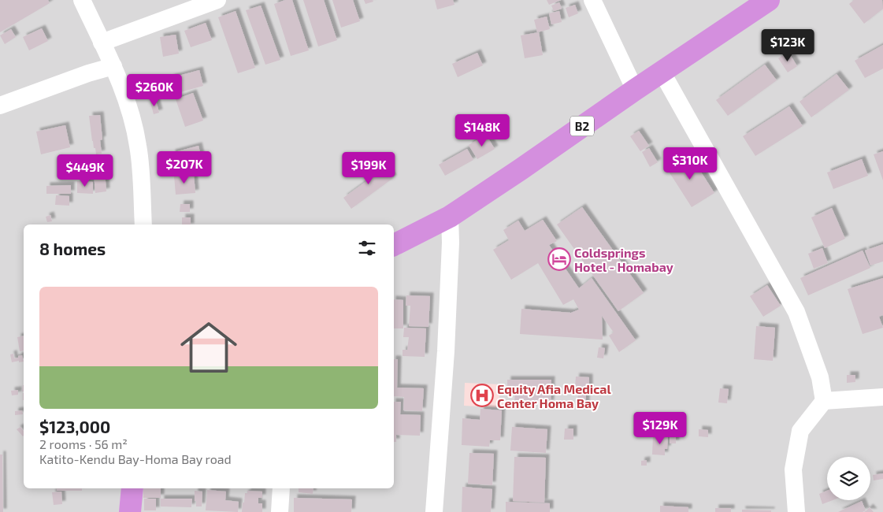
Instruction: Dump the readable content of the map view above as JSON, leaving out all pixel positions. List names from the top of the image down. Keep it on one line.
{"streets":{"highway":["B2"]},"places":{"hotel":["Coldsprings Hotel - Homabay"],"hospital":["Equity Afia Medical Center Homa Bay"]},"page":{"price":["$123K","$260K","$148K","$310K","$207K","$199K","$449K","$129K"],"heading":"8 homes","list":[{"name":"$123,000","note":"2 rooms · 56 m² · Katito-Kendu Bay-Homa Bay road"}]}}
